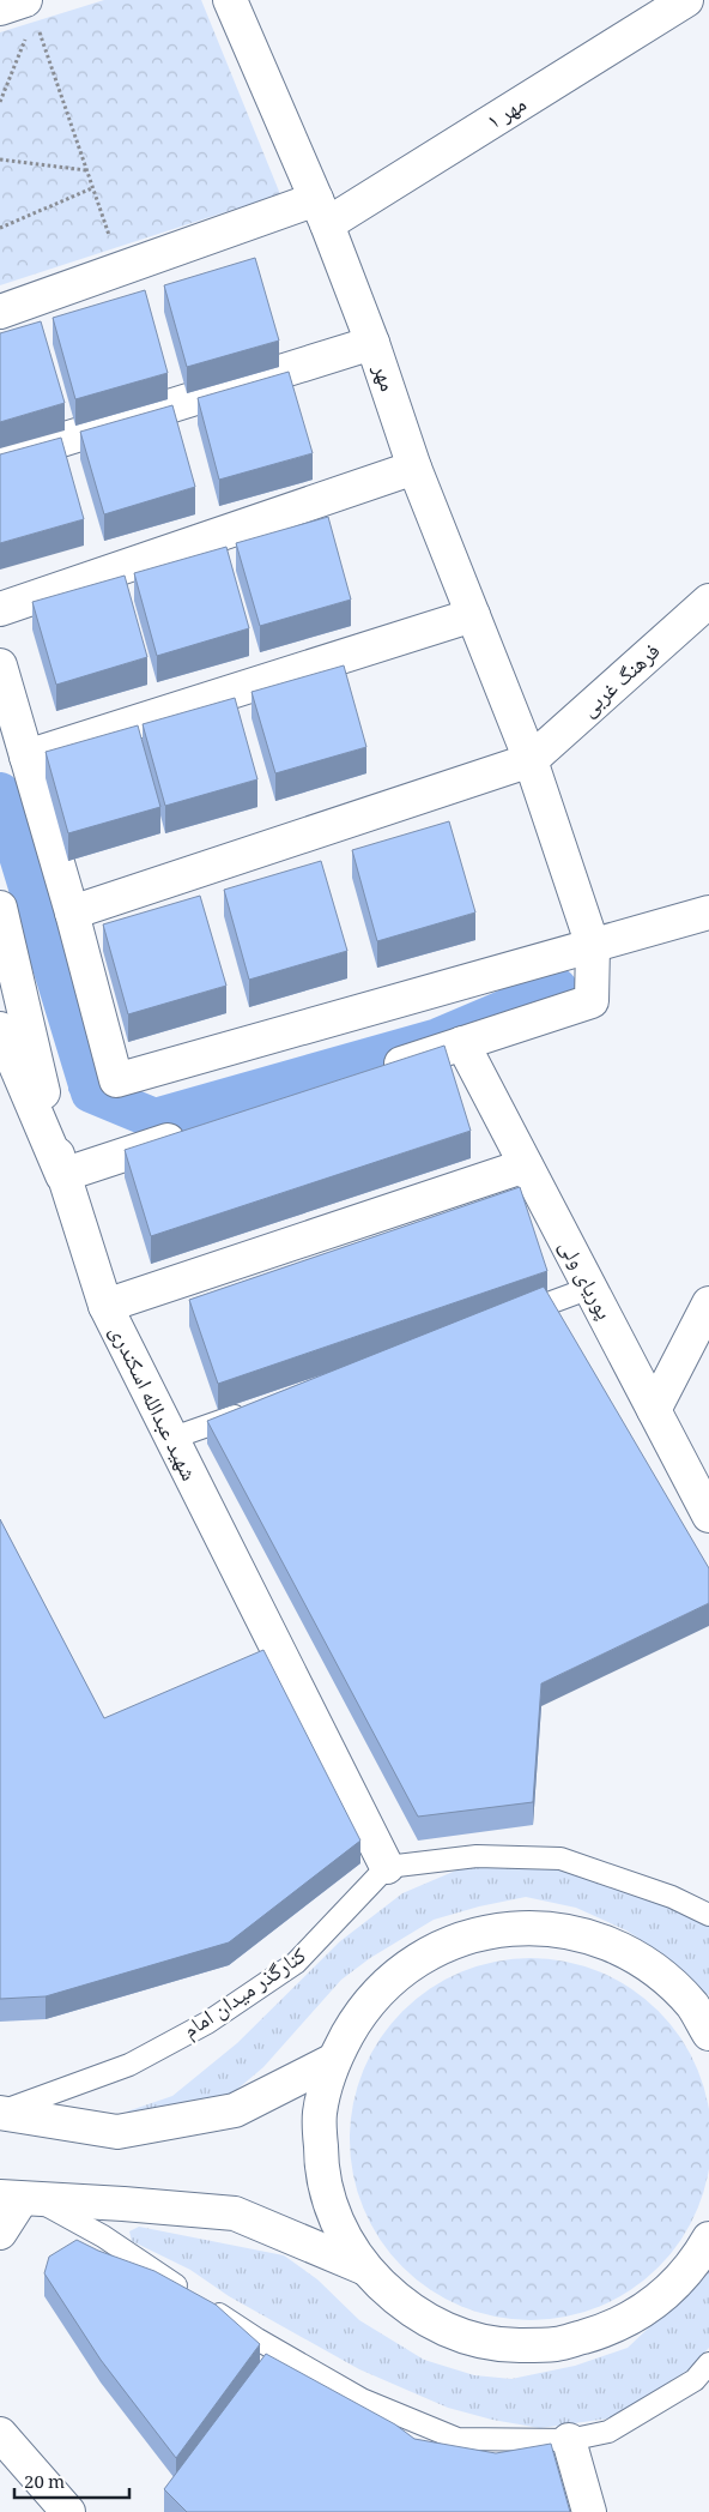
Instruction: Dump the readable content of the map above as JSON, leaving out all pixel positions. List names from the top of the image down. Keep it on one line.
{"streets":{"street":["مهر ۱","مهر","فرهنگ غربی","پوریای ولی","شهید عبدالله اسکندری"],"lane":["کنارگذر میدان امام"]},"crossings":[["مهر ۱","مهر"],["مهر","فرهنگ غربی"],["مهر","پوریای ولی"],["شهید عبدالله اسکندری","کنارگذر میدان امام"]],"scale_bar":"20 m"}
